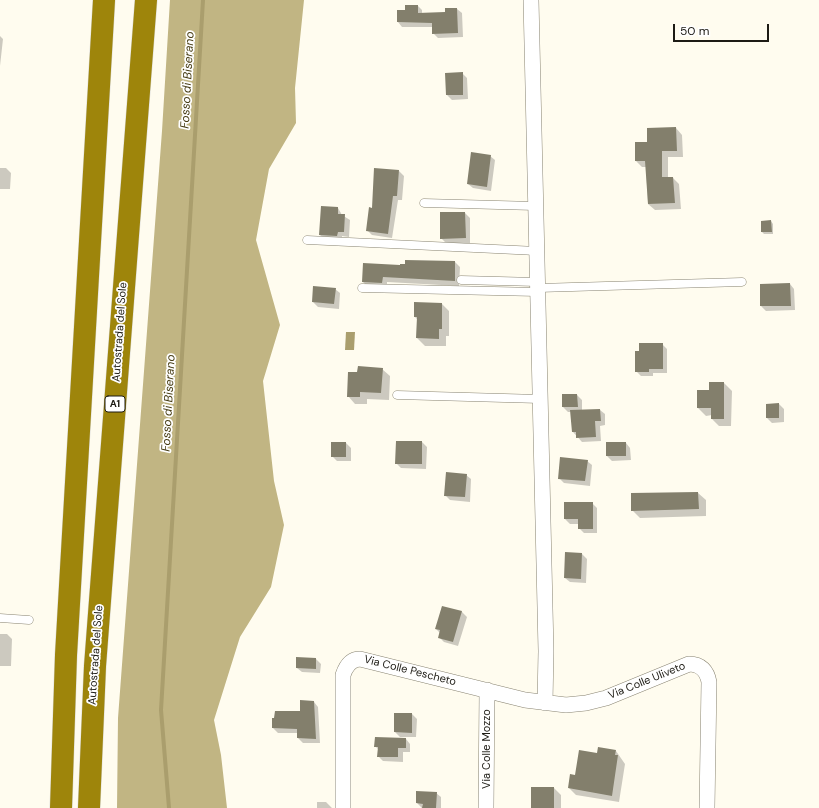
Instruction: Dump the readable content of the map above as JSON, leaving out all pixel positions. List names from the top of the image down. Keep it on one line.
{"streets":{"highway":["Autostrada del Sole","A1"],"street":["Via Colle Pescheto","Via Colle Uliveto","Via Colle Mozzo"]},"crossings":[["Via Colle Pescheto","Via Colle Uliveto"],["Via Colle Pescheto","Via Colle Mozzo"]],"water":["Fosso di Biserano"],"scale_bar":"50 m"}
